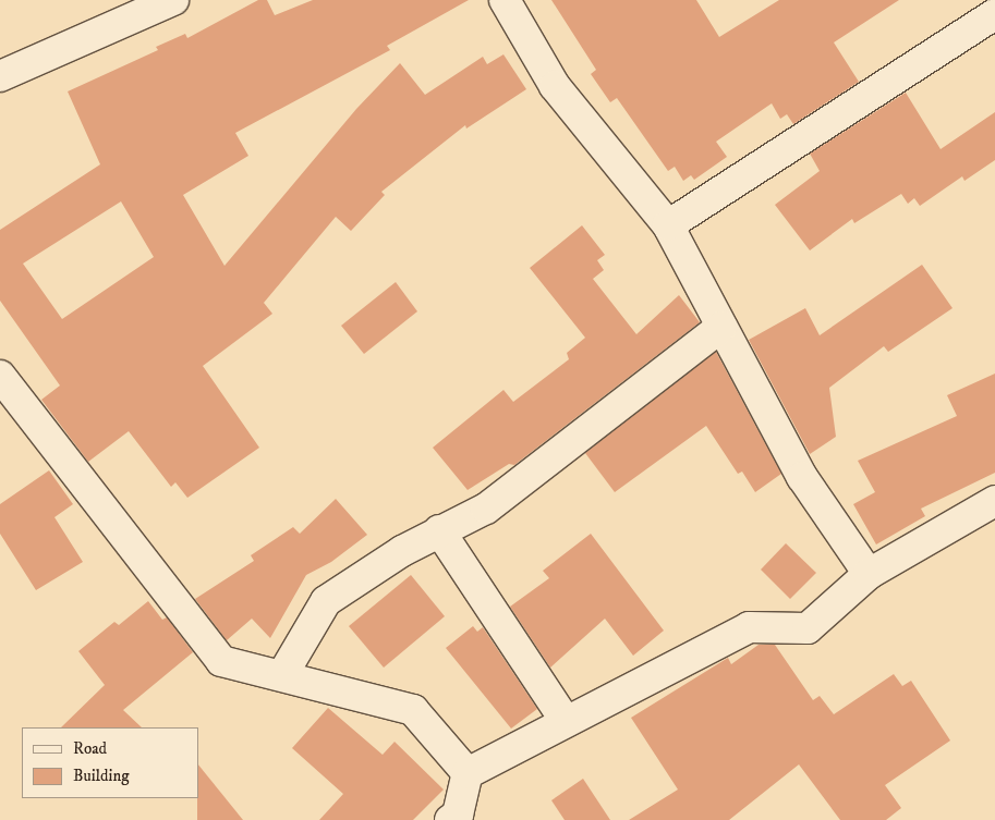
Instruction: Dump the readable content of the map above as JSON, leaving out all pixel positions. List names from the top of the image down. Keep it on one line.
{"legend":["Road","Building"]}
